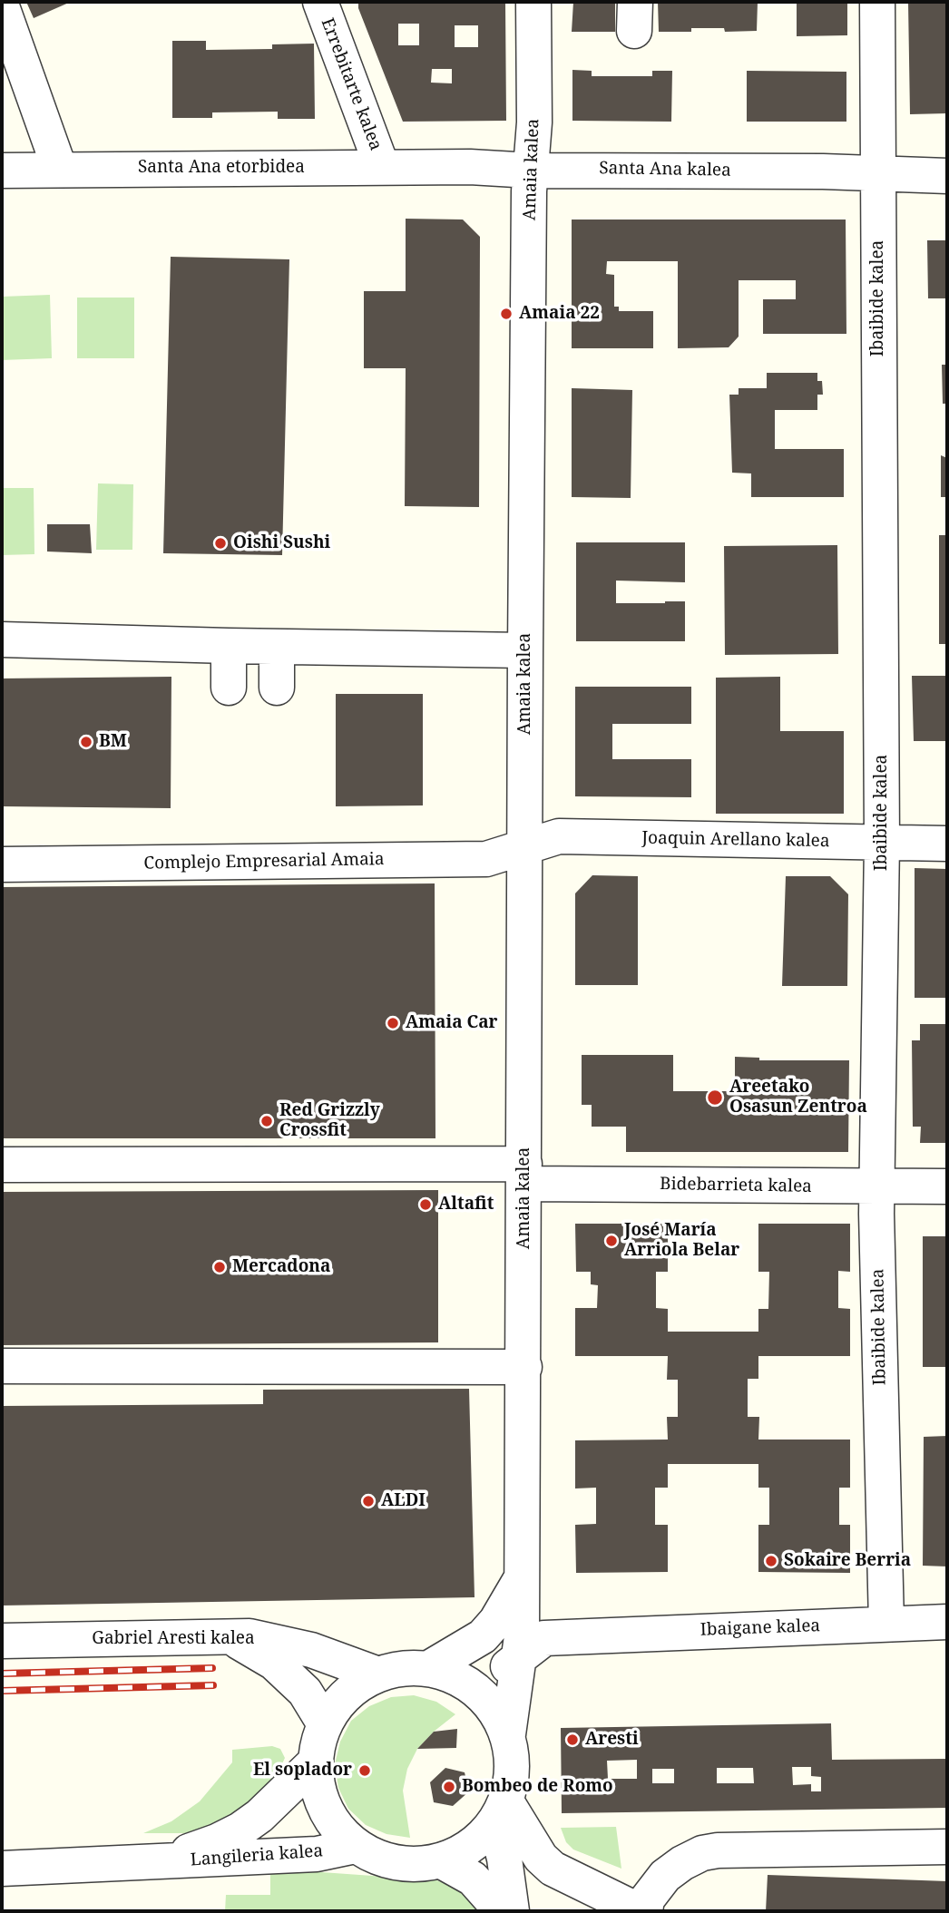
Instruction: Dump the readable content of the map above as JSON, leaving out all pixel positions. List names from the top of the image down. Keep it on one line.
{"streets":{"street":["Errebitarte kalea","Santa Ana etorbidea","Amaia kalea","Santa Ana kalea","Ibaibide kalea","Joaquin Arellano kalea","Complejo Empresarial Amaia","Bidebarrieta kalea","Ibaigane kalea","Gabriel Aresti kalea","Langileria kalea"]},"crossings":[["Errebitarte kalea","Santa Ana etorbidea"],["Errebitarte kalea","Santa Ana kalea"],["Santa Ana etorbidea","Santa Ana kalea"],["Amaia kalea","Santa Ana kalea"],["Amaia kalea","Joaquin Arellano kalea"],["Amaia kalea","Complejo Empresarial Amaia"],["Amaia kalea","Bidebarrieta kalea"],["Amaia kalea","Ibaigane kalea"],["Amaia kalea","Gabriel Aresti kalea"],["Amaia kalea","Langileria kalea"],["Santa Ana kalea","Ibaibide kalea"],["Ibaibide kalea","Joaquin Arellano kalea"],["Ibaibide kalea","Bidebarrieta kalea"],["Ibaibide kalea","Ibaigane kalea"],["Joaquin Arellano kalea","Complejo Empresarial Amaia"],["Ibaigane kalea","Gabriel Aresti kalea"],["Ibaigane kalea","Langileria kalea"],["Gabriel Aresti kalea","Langileria kalea"]],"places":["Amaia 22","Oishi Sushi","BM","Amaia Car","Areetako Osasun Zentroa","Red Grizzly Crossfit","Altafit","José María Arriola Belar","Mercadona","ALDI","Sokaire Berria","Aresti","El soplador","Bombeo de Romo"]}
